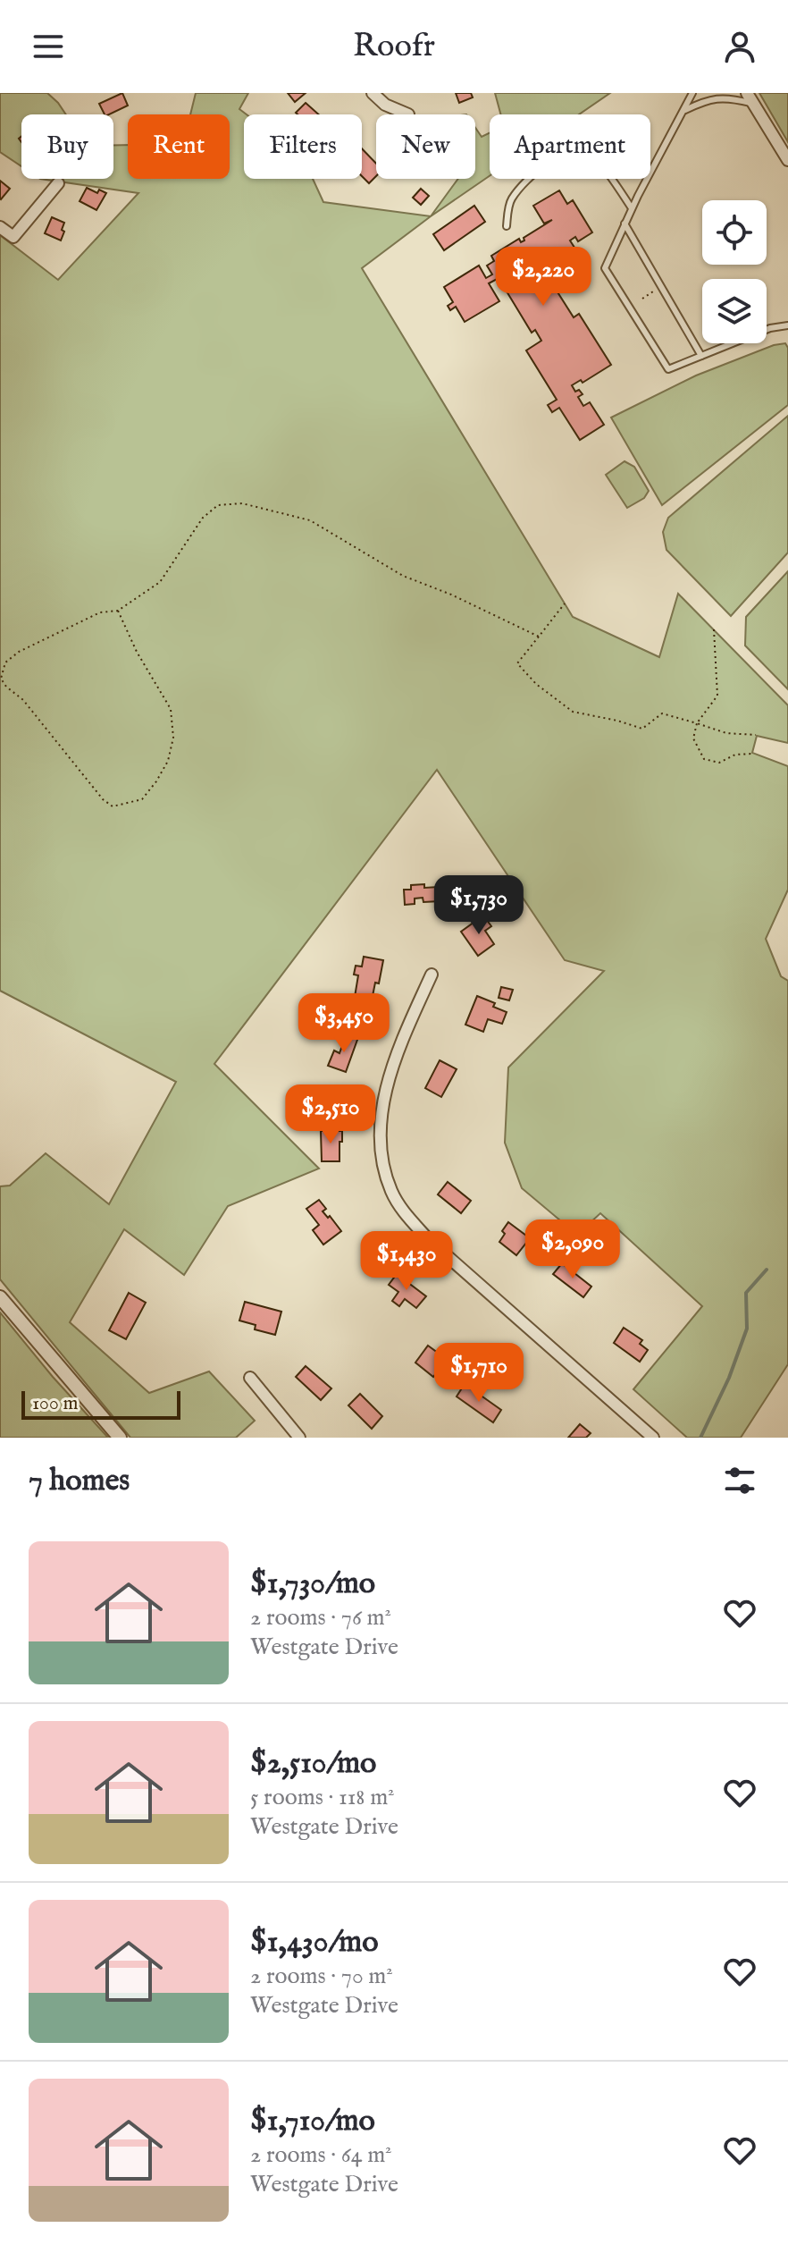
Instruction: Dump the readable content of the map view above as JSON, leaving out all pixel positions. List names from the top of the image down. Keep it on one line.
{"scale_bar":"100 m","page":{"header":"Roofr","chip":["Buy","Rent","Filters","New","Apartment"],"price":["$2,220","$1,730","$3,450","$2,510","$2,090","$1,430","$1,710"],"scale":"100 m","heading":"7 homes","list":[{"name":"$1,730/mo","note":"2 rooms · 76 m² · Westgate Drive"},{"name":"$2,510/mo","note":"5 rooms · 118 m² · Westgate Drive"},{"name":"$1,430/mo","note":"2 rooms · 70 m² · Westgate Drive"},{"name":"$1,710/mo","note":"2 rooms · 64 m² · Westgate Drive"}]}}
